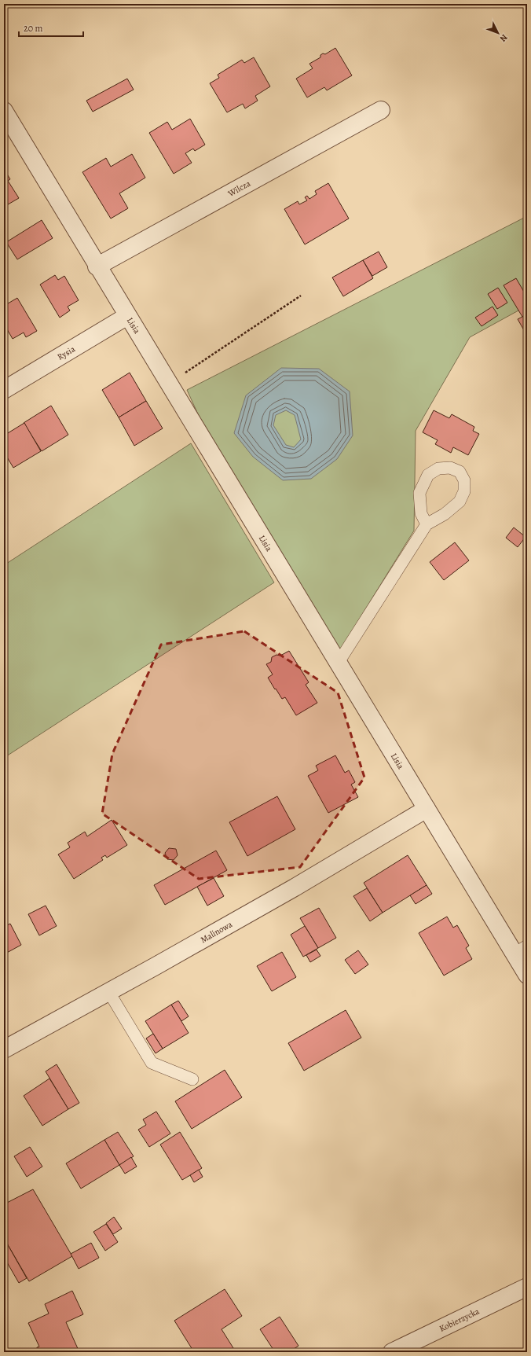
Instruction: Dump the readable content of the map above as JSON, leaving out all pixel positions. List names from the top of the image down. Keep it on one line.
{"streets":{"street":["Wilcza","Lisia","Rysia","Malinowa","Kobierzycka"]},"crossings":[["Wilcza","Lisia"],["Lisia","Rysia"],["Lisia","Malinowa"]],"scale_bar":"20 m","north":"bottom right"}
